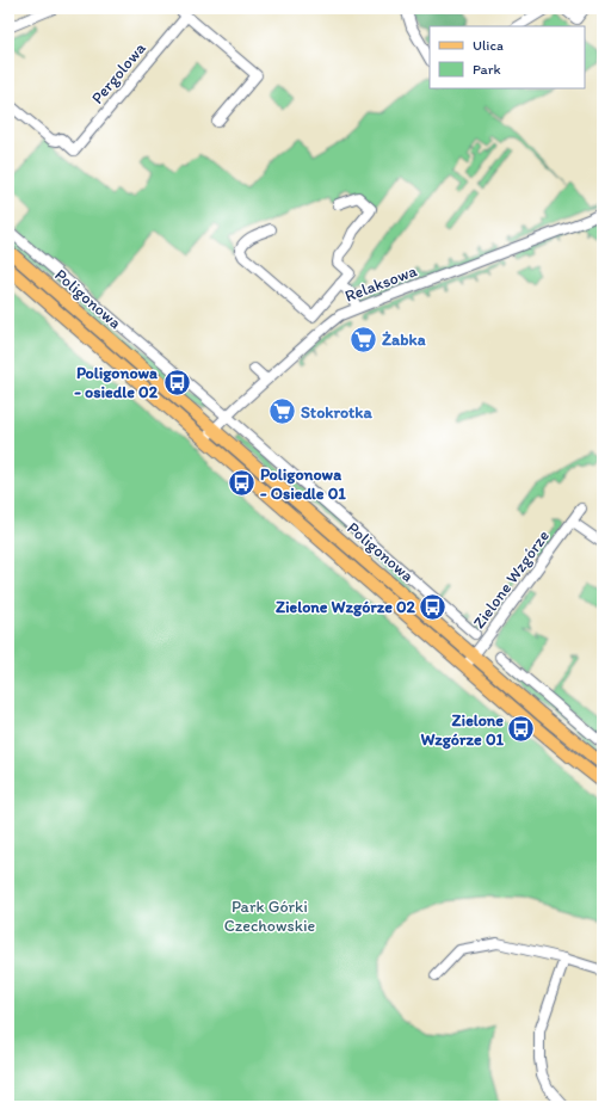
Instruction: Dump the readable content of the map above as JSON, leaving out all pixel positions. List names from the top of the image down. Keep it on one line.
{"streets":{"main road":["Poligonowa"],"street":["Pergolowa","Relaksowa","Zielone Wzgórze"]},"crossings":[["Relaksowa","Poligonowa"],["Poligonowa","Zielone Wzgórze"]],"parks":["Park Górki Czechowskie"],"places":{"supermarket":["Żabka","Stokrotka"],"bus stop":["Poligonowa - osiedle 02","Poligonowa - Osiedle 01","Zielone Wzgórze 02","Zielone Wzgórze 01"]},"legend":["Ulica","Park"]}
